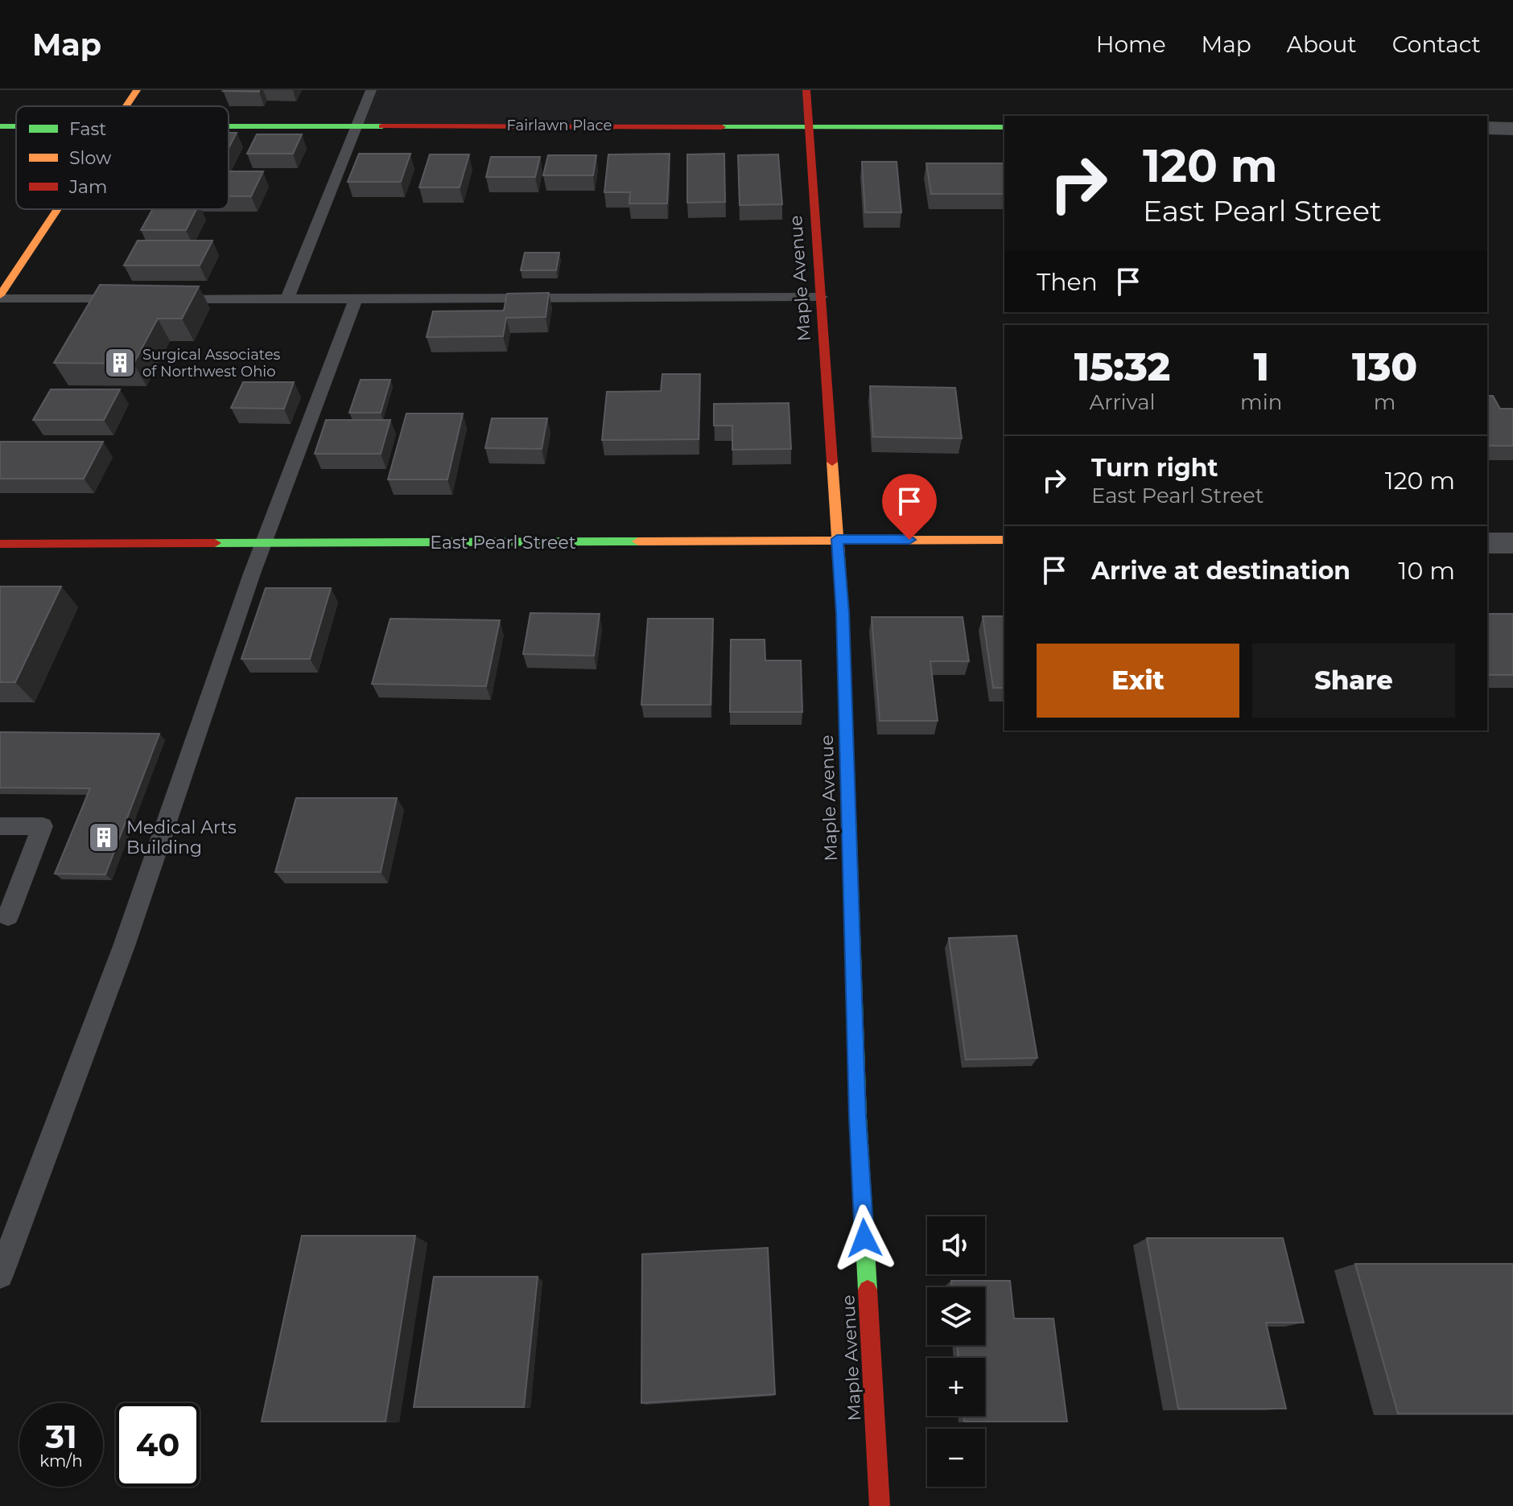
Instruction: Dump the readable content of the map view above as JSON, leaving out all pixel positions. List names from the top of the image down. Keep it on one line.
{"streets":{"street":["Fairlawn Place","Maple Avenue","East Pearl Street"]},"crossings":[["Fairlawn Place","Maple Avenue"],["Maple Avenue","East Pearl Street"]],"places":{"building":["Surgical Associates of Northwest Ohio","Medical Arts Building"]},"legend":["Fast","Slow","Jam"],"page":{"header":"Map","nav":["Home","Map","About","Contact"],"turn":["120 m","East Pearl Street"],"then":"Then","eta":["15:32","Arrival","1","min","130","m"],"list":[{"name":"Turn right","note":"East Pearl Street","value":"120 m"},{"name":"Arrive at destination","value":"10 m"}],"buttons":["Exit","Share"],"map_buttons":["+","−"],"speed":"31 km/h","limit":"40"}}
